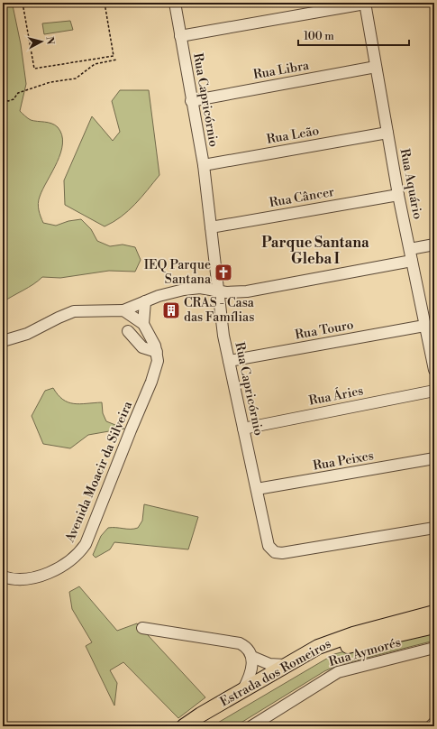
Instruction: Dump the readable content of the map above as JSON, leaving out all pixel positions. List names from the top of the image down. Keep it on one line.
{"streets":{"main road":["Estrada dos Romeiros"],"street":["Rua Libra","Rua Capricórnio","Rua Leão","Rua Aquário","Rua Câncer","Rua Touro","Rua Áries","Rua Peixes","Avenida Moacir da Silveira","Rua Aymorés"]},"crossings":[["Rua Libra","Rua Capricórnio"],["Rua Libra","Rua Aquário"],["Rua Capricórnio","Rua Leão"],["Rua Capricórnio","Rua Câncer"],["Rua Capricórnio","Rua Touro"],["Rua Capricórnio","Rua Áries"],["Rua Capricórnio","Rua Peixes"],["Rua Leão","Rua Aquário"],["Rua Aquário","Rua Câncer"],["Rua Aquário","Rua Touro"]],"districts":["Parque Santana Gleba I"],"places":{"church":["IEQ Parque Santana"],"building":["CRAS - Casa das Famílias"]},"scale_bar":"100 m","north":"right"}
